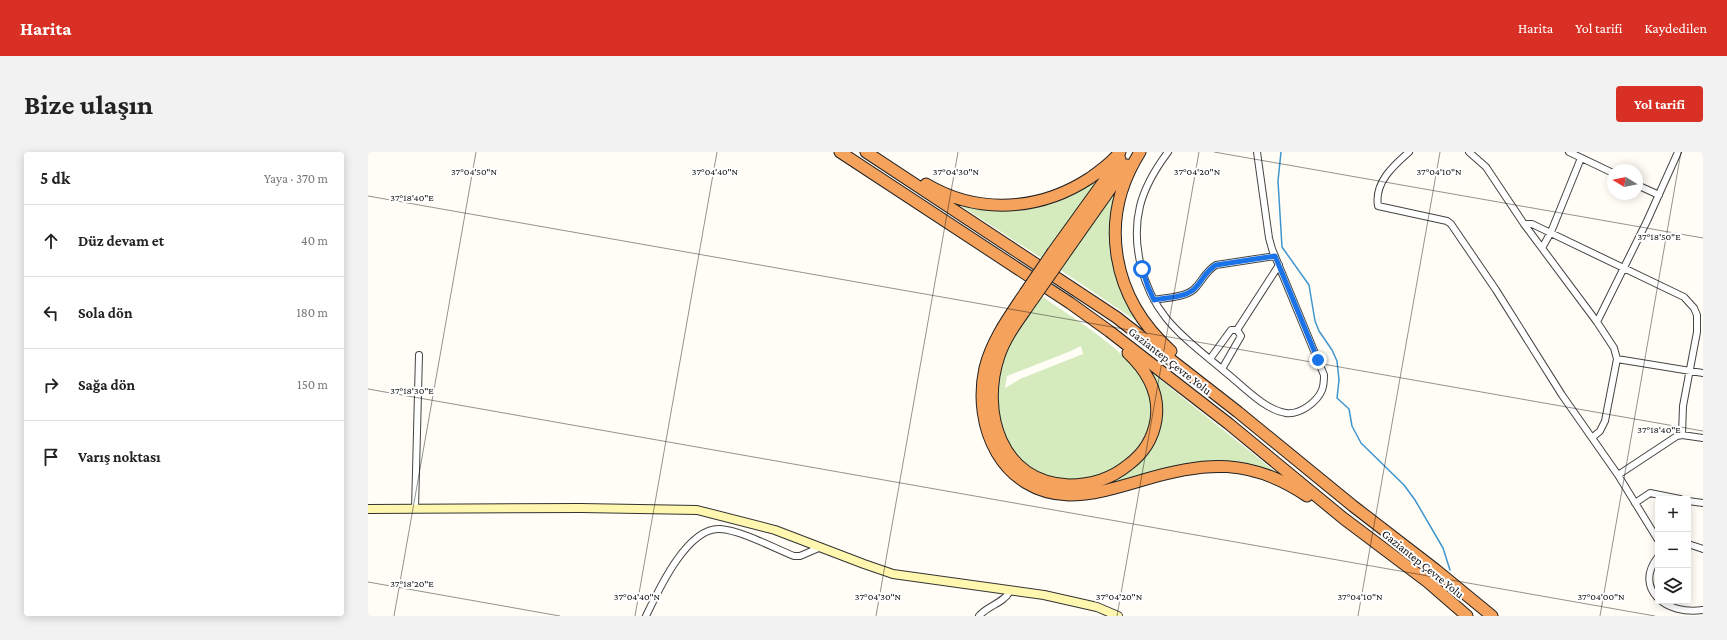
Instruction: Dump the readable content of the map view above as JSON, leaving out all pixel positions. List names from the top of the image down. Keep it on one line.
{"streets":{"highway":["Gaziantep Çevre Yolu"]},"north":"left","page":{"header":"Harita","nav":["Harita","Yol tarifi","Kaydedilen"],"buttons":"Yol tarifi","title":"Bize ulaşın","heading":["5 dk","Yaya · 370 m"],"list":[["Düz devam et","40 m"],["Sola dön","180 m"],["Sağa dön","150 m"],"Varış noktası"],"map_buttons":["+","−"]},"coordinates":["37°04'50\"N","37°04'40\"N","37°04'30\"N","37°04'20\"N","37°04'10\"N","37°18'40\"E","37°18'50\"E","37°18'30\"E","37°18'20\"E","37°04'00\"N"]}
